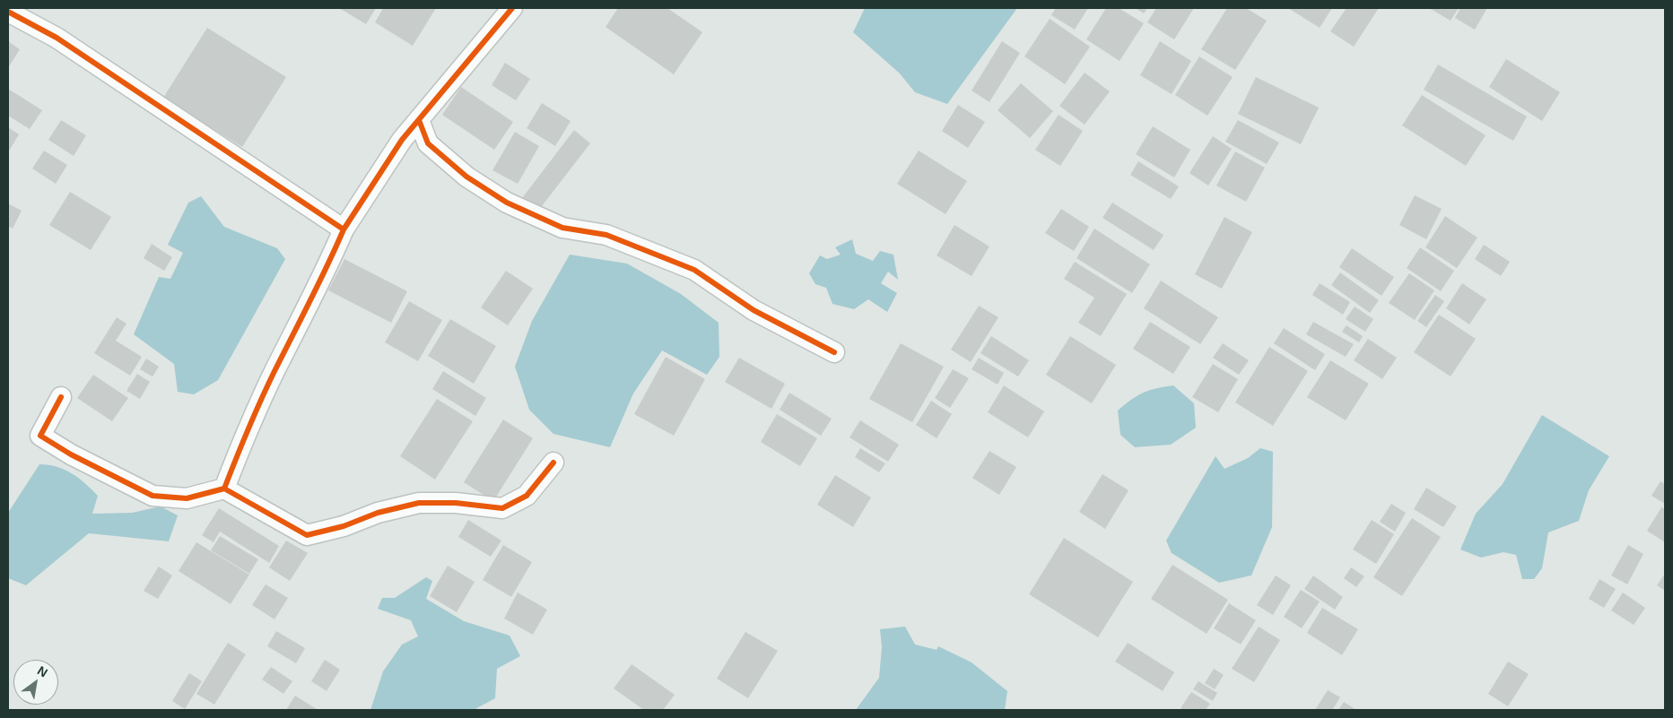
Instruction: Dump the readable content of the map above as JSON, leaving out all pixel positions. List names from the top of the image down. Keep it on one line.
{"north":"top right"}
